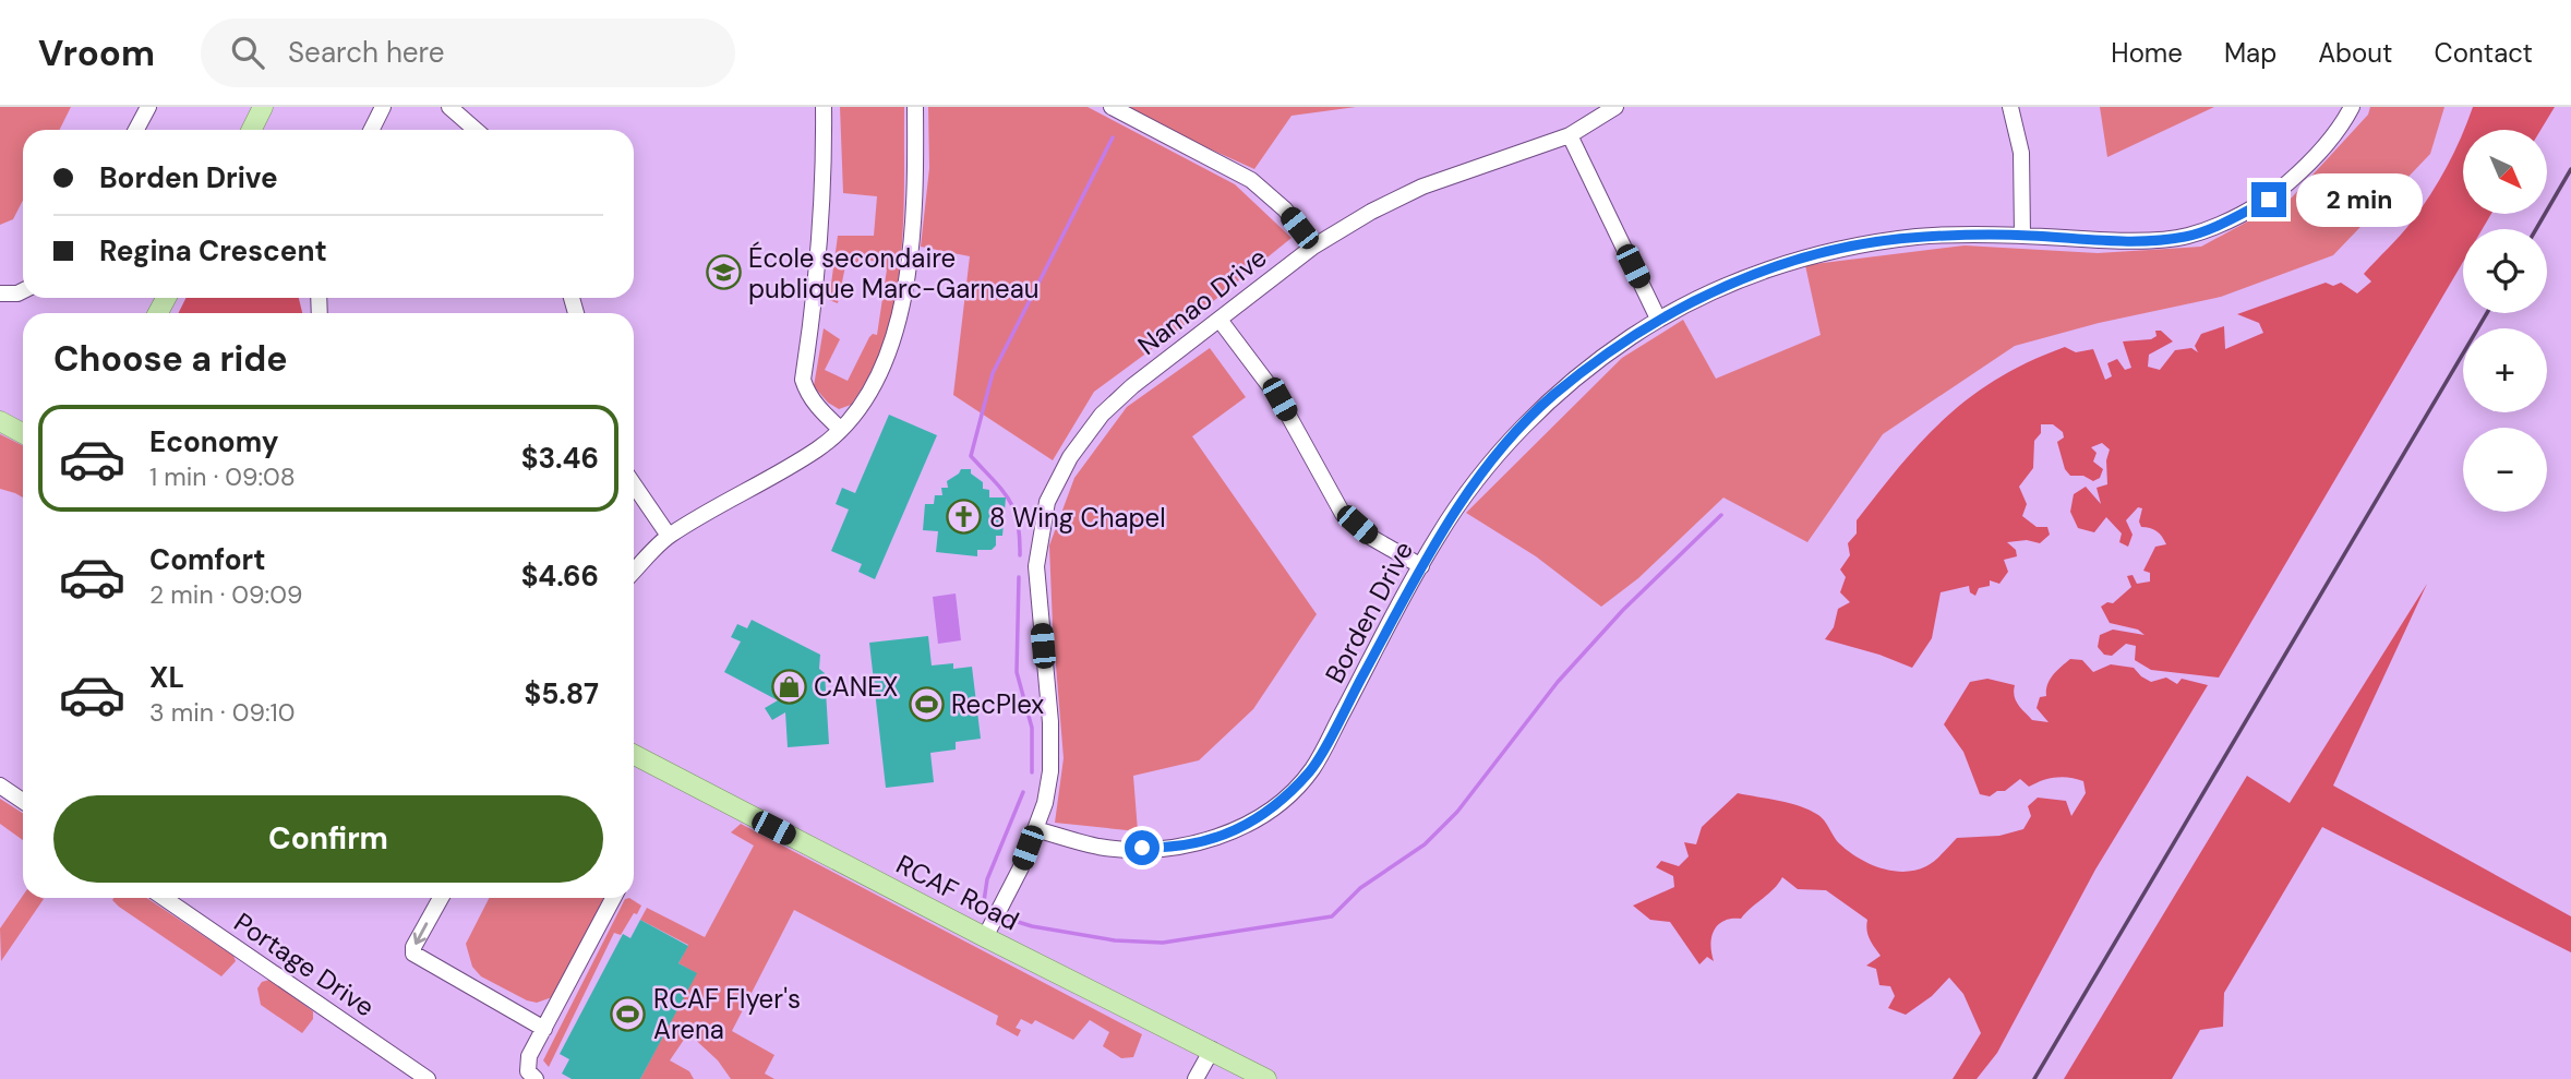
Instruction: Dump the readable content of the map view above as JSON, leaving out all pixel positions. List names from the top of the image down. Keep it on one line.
{"streets":{"main road":["RCAF Road"],"street":["Namao Drive","Borden Drive","Portage Drive"]},"crossings":[["Namao Drive","Borden Drive"],["Namao Drive","RCAF Road"]],"places":{"school or university":["École secondaire publique Marc-Garneau"],"church":["8 Wing Chapel"],"shop":["CANEX"],"sports":["RecPlex","RCAF Flyer's Arena"]},"north":"bottom right","page":{"header":"Vroom","search":"Search here","nav":["Home","Map","About","Contact"],"map_buttons":["+","−"],"banner":["Borden Drive","Regina Crescent"],"bubble":"2 min","heading":"Choose a ride","list":[{"name":"Economy","note":"1 min · 09:08","value":"$3.46"},{"name":"Comfort","note":"2 min · 09:09","value":"$4.66"},{"name":"XL","note":"3 min · 09:10","value":"$5.87"}],"buttons":"Confirm"}}
